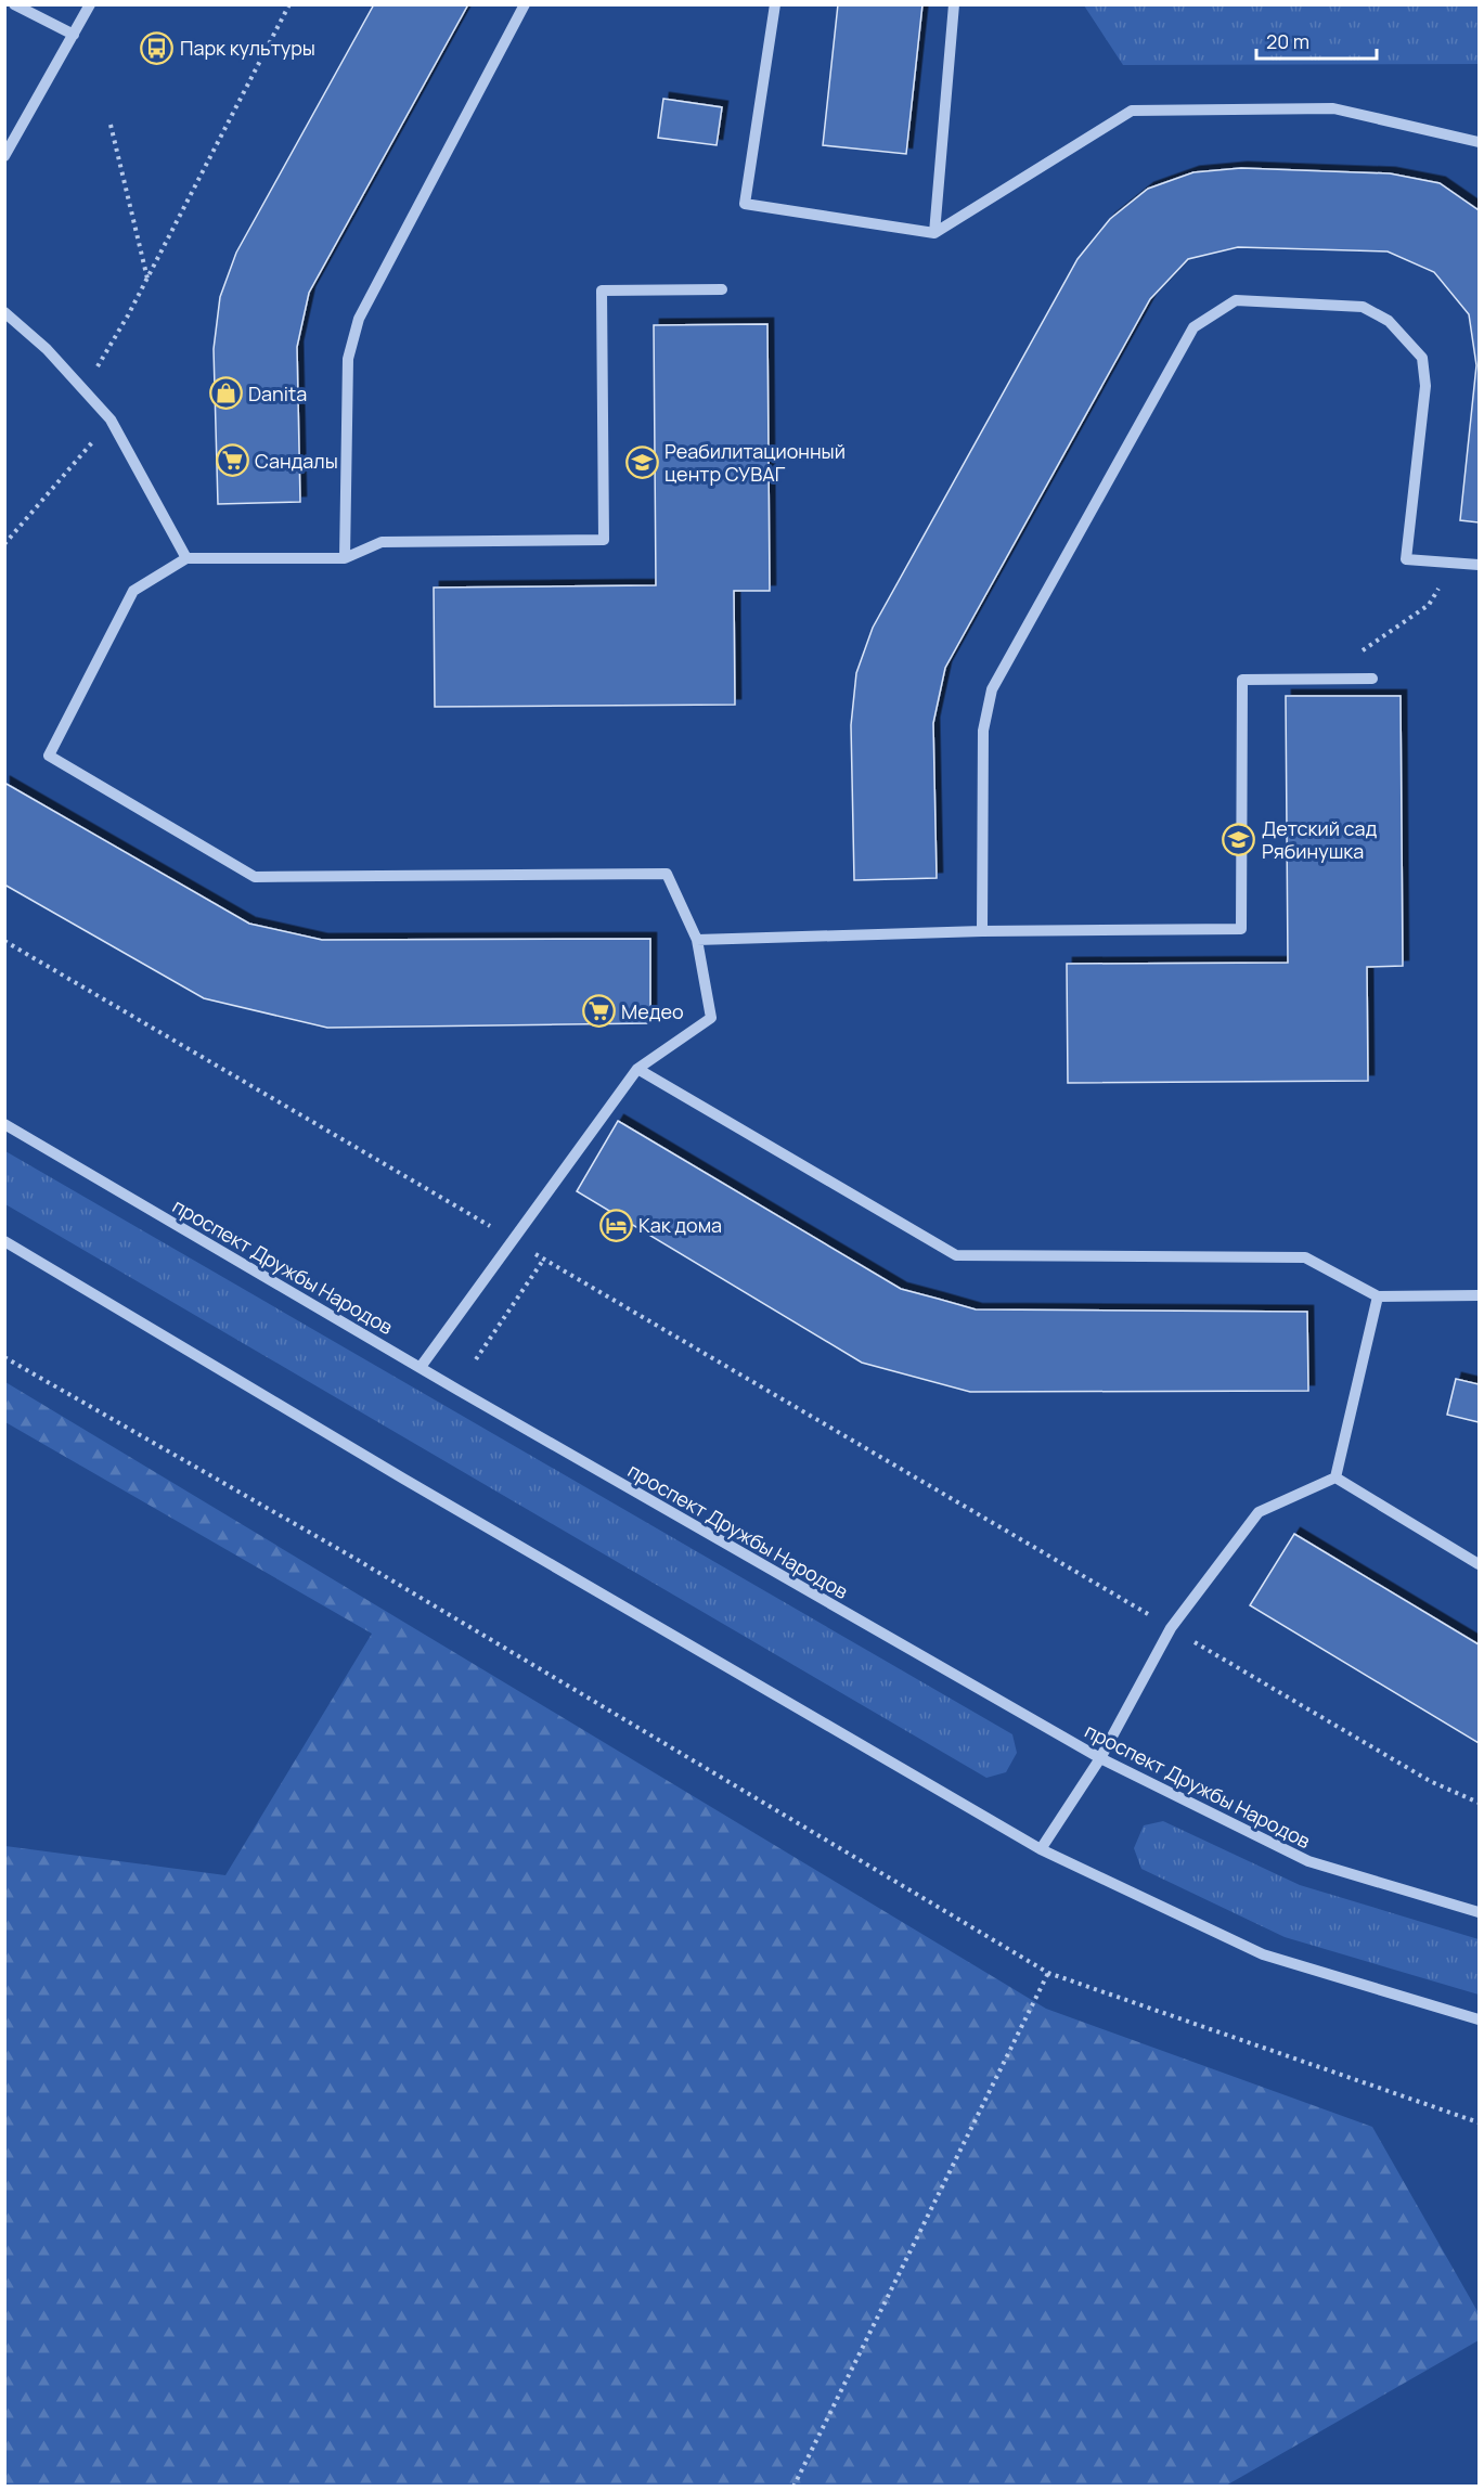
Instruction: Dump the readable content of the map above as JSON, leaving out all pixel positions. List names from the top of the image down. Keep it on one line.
{"streets":{"street":["проспект Дружбы Народов"]},"places":{"bus stop":["Парк культуры"],"shop":["Danita"],"supermarket":["Сандалы","Медео"],"school or university":["Реабилитационный центр СУВАГ","Детский сад Рябинушка"],"hotel":["Как дома"]},"scale_bar":"20 m"}
